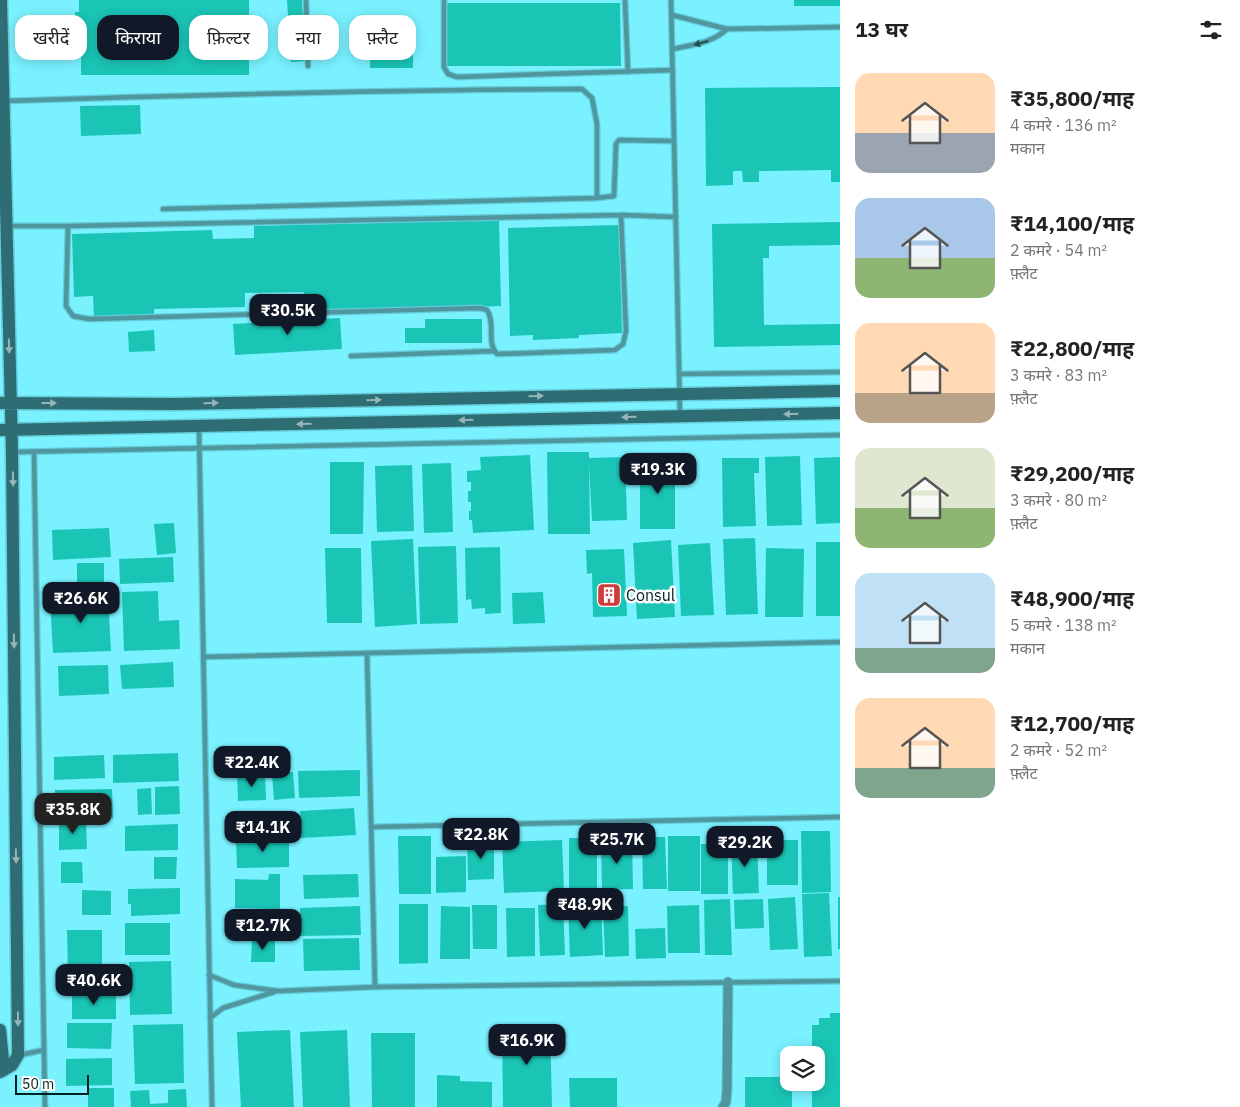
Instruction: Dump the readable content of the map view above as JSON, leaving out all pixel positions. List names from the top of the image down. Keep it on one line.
{"places":{"building":["Consul"]},"scale_bar":"50 m","page":{"heading":"13 घर","chip":["खरीदें","किराया","फ़िल्टर","नया","फ़्लैट"],"list":[{"name":"₹35,800/माह","note":"4 कमरे · 136 m² · मकान"},{"name":"₹14,100/माह","note":"2 कमरे · 54 m² · फ़्लैट"},{"name":"₹22,800/माह","note":"3 कमरे · 83 m² · फ़्लैट"},{"name":"₹29,200/माह","note":"3 कमरे · 80 m² · फ़्लैट"},{"name":"₹48,900/माह","note":"5 कमरे · 138 m² · मकान"},{"name":"₹12,700/माह","note":"2 कमरे · 52 m² · फ़्लैट"}],"price":["₹30.5K","₹19.3K","₹26.6K","₹22.4K","₹35.8K","₹14.1K","₹22.8K","₹25.7K","₹29.2K","₹48.9K","₹12.7K","₹40.6K","₹16.9K"],"scale":"50 m"}}
